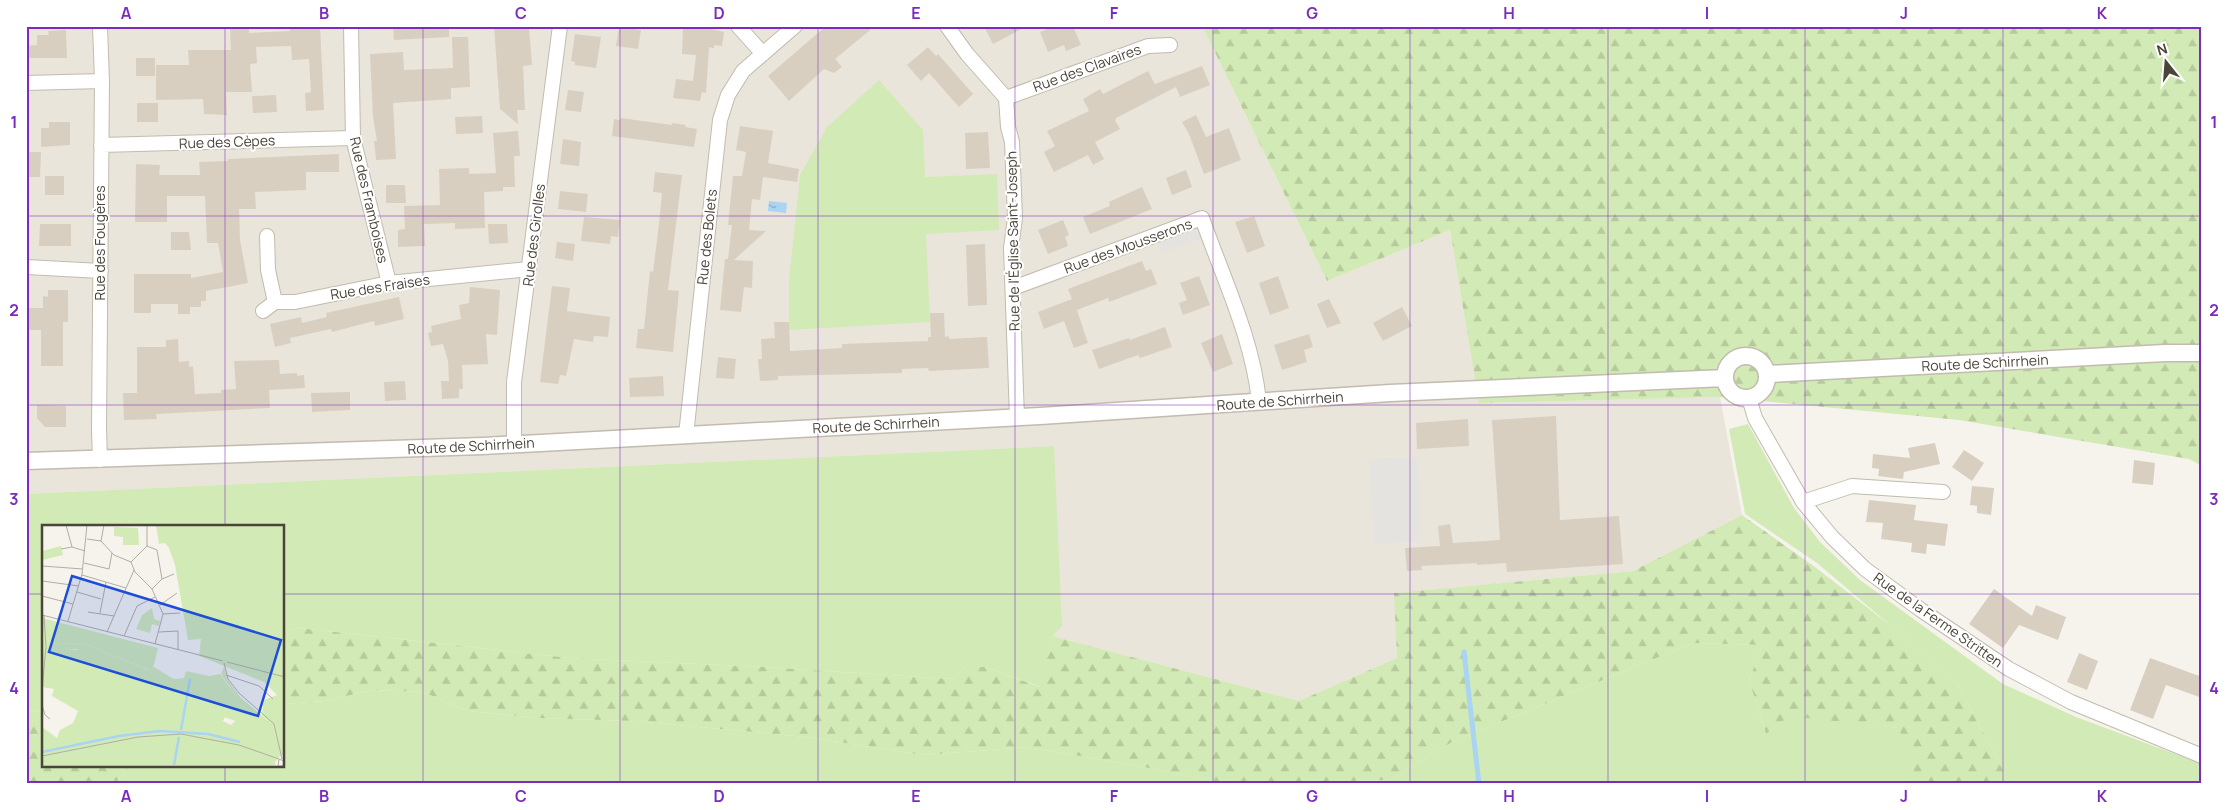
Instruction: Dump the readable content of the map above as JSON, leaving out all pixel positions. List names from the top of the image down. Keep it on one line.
{"streets":{"street":["Rue des Clavaires","Rue des Cèpes","Rue des Framboises","Rue des Girolles","Rue des Bolets","Rue de l'Église Saint-Joseph","Rue des Fougères","Rue des Mousserons","Rue des Fraises","Route de Schirrhein","Rue de la Ferme Stritten"]},"crossings":[["Rue des Clavaires","Rue de l'Église Saint-Joseph"],["Rue des Cèpes","Rue des Framboises"],["Rue des Cèpes","Rue des Fougères"],["Rue des Framboises","Rue des Fraises"],["Rue des Girolles","Rue des Fraises"],["Rue des Girolles","Route de Schirrhein"],["Rue des Bolets","Route de Schirrhein"],["Rue de l'Église Saint-Joseph","Rue des Mousserons"],["Rue de l'Église Saint-Joseph","Route de Schirrhein"],["Rue des Fougères","Route de Schirrhein"],["Rue des Mousserons","Route de Schirrhein"],["Route de Schirrhein","Rue de la Ferme Stritten"]],"north":"top","grid":{"columns":["A","B","C","D","E","F","G","H","I","J","K"],"rows":["1","2","3","4"]}}
